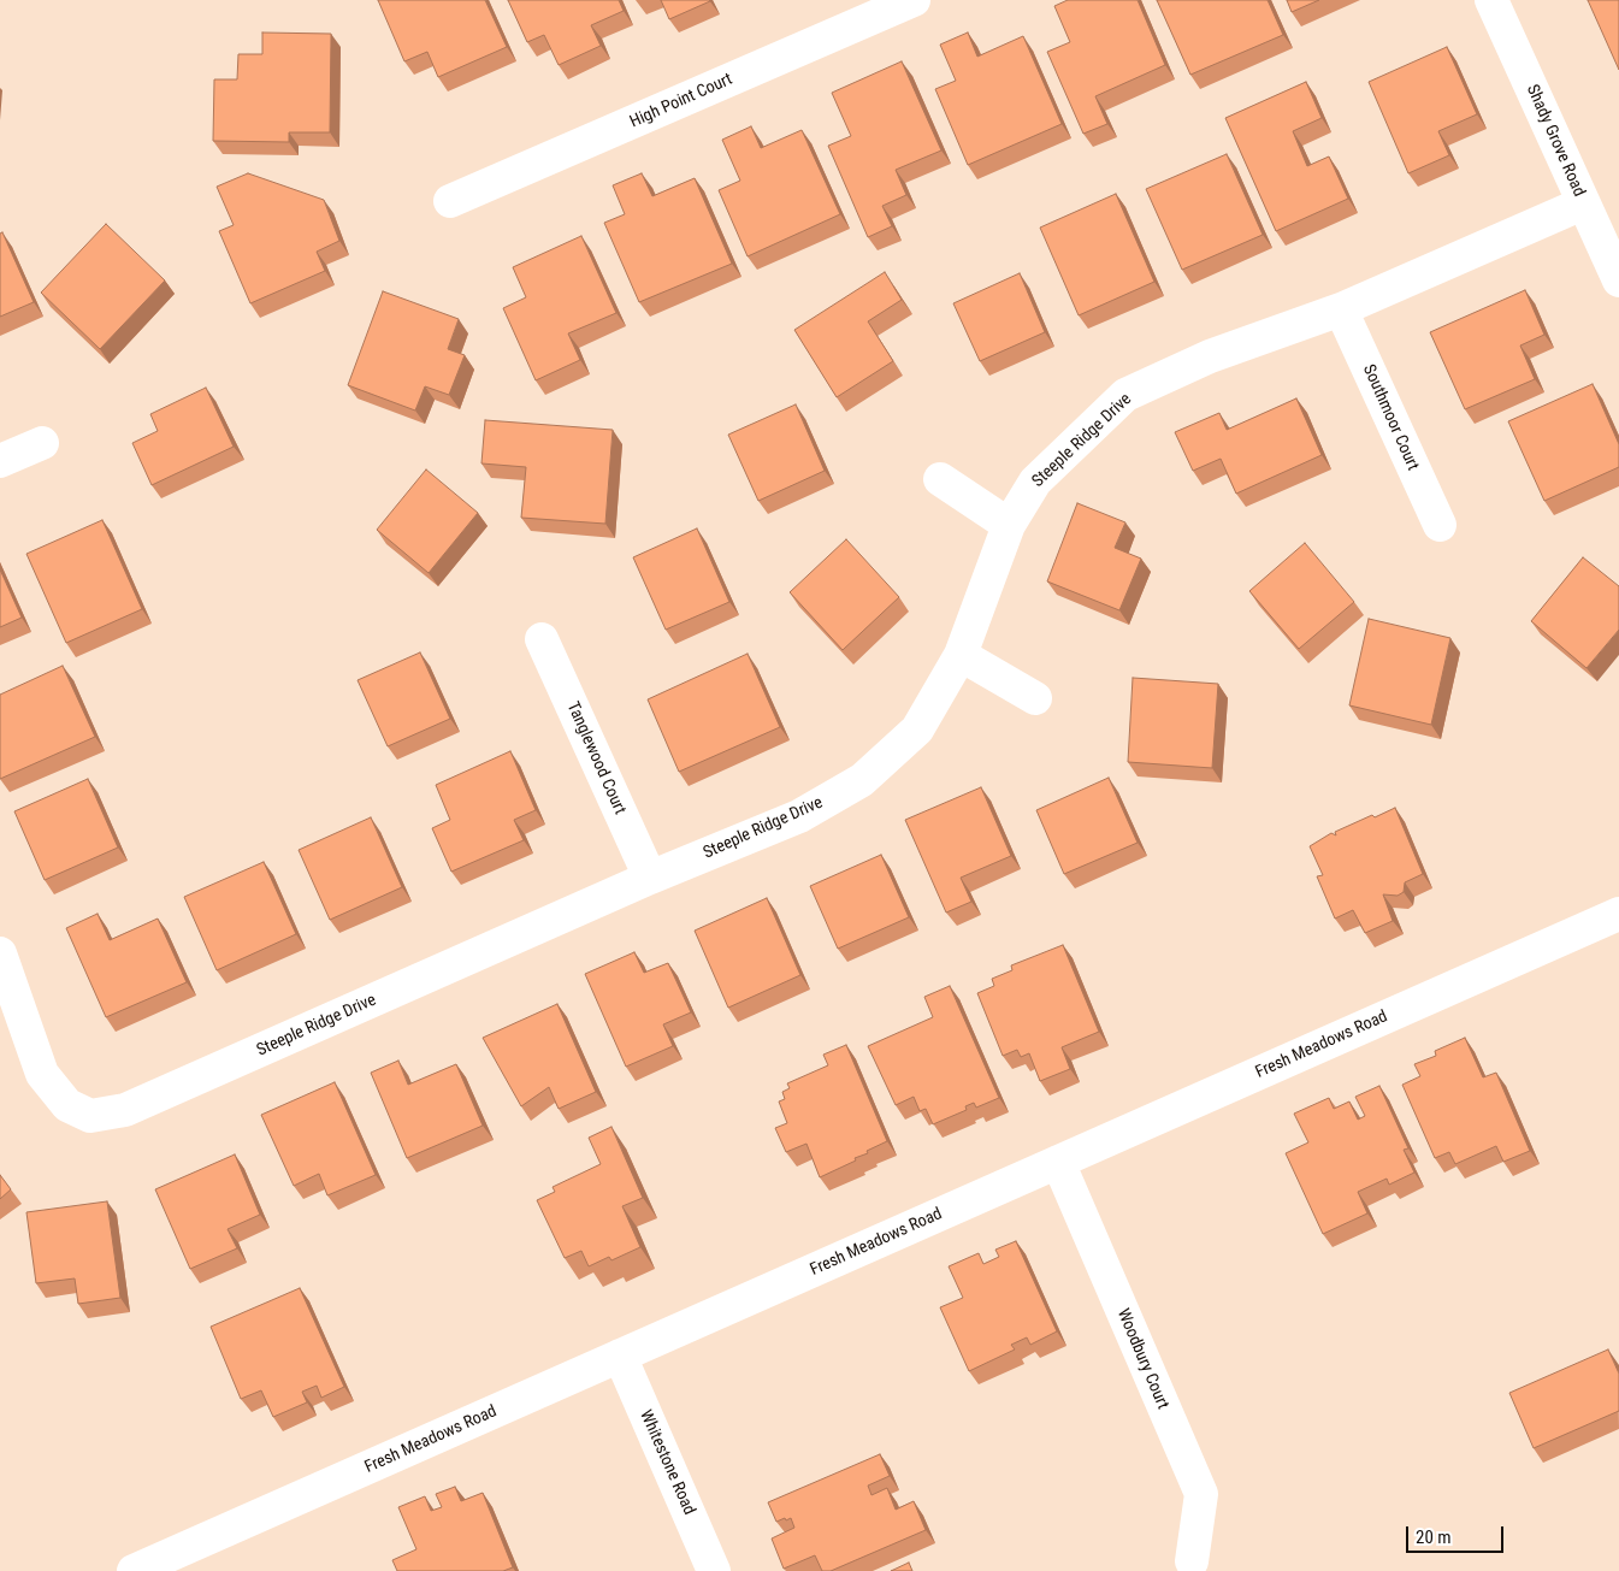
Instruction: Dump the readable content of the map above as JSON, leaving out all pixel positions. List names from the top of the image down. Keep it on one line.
{"streets":{"street":["High Point Court","Shady Grove Road","Southmoor Court","Steeple Ridge Drive","Tanglewood Court","Fresh Meadows Road","Woodbury Court","Whitestone Road"]},"crossings":[["Shady Grove Road","Steeple Ridge Drive"],["Southmoor Court","Steeple Ridge Drive"],["Steeple Ridge Drive","Tanglewood Court"],["Fresh Meadows Road","Woodbury Court"],["Fresh Meadows Road","Whitestone Road"]],"scale_bar":"20 m"}
